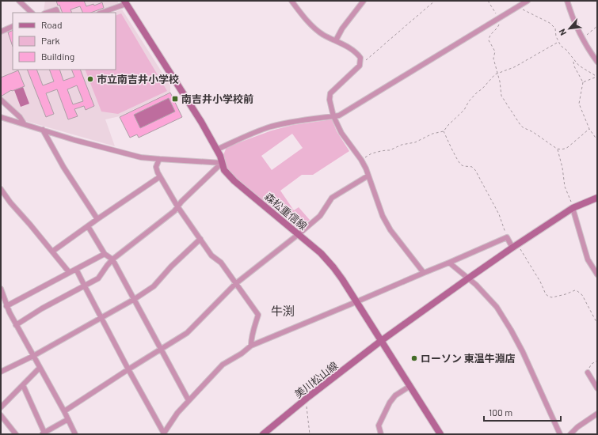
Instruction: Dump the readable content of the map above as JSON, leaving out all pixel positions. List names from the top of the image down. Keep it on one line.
{"streets":{"main road":["森松重信線","美川松山線"]},"crossings":[["森松重信線","美川松山線"]],"districts":["牛渕"],"places":{"other":["市立南吉井小学校","ローソン 東温牛淵店"],"transit":["南吉井小学校前"]},"legend":["Road","Park","Building"],"scale_bar":"100 m","north":"bottom left"}
